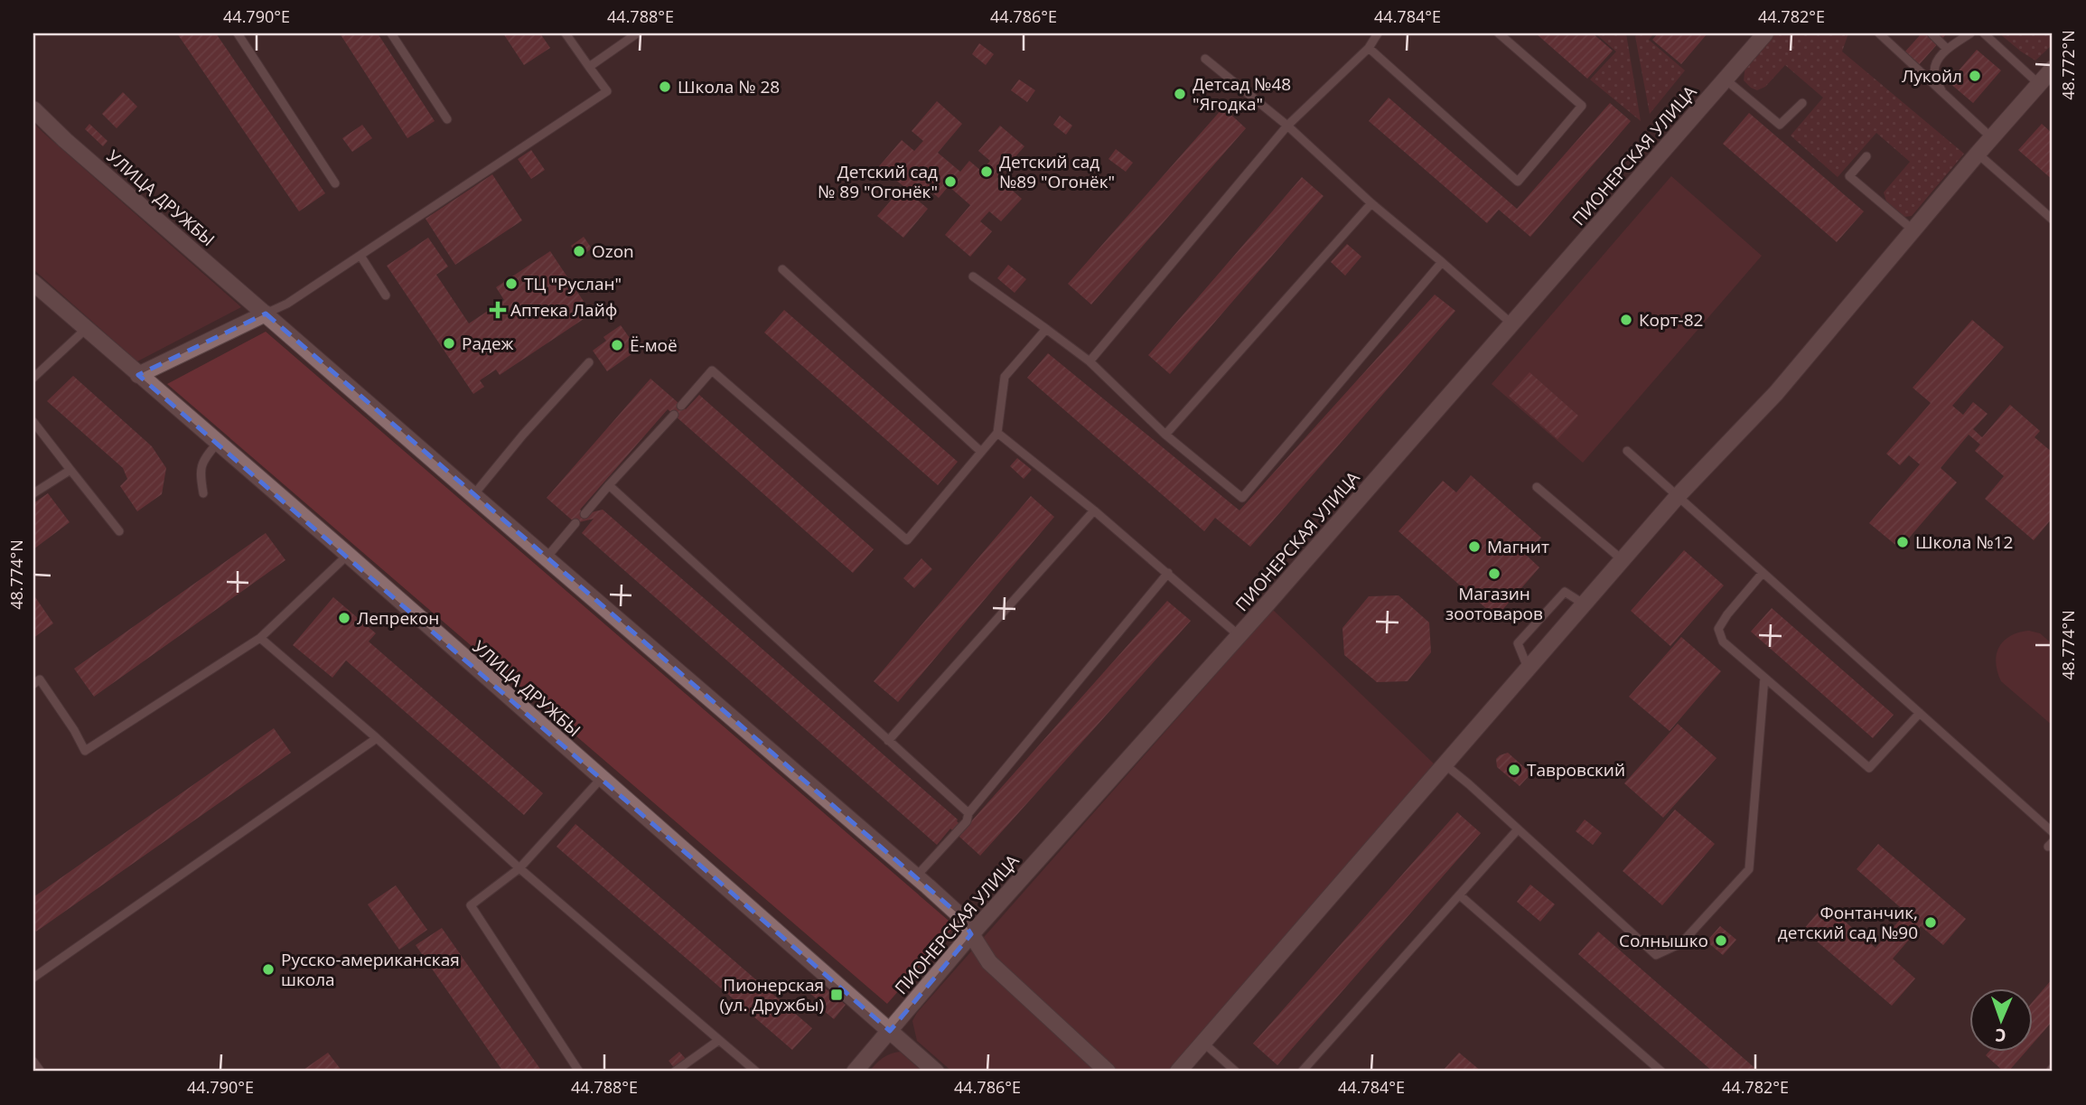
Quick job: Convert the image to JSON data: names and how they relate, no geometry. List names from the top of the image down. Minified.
{"streets":{"street":["ПИОНЕРСКАЯ УЛИЦА","УЛИЦА ДРУЖБЫ"]},"crossings":[["ПИОНЕРСКАЯ УЛИЦА","УЛИЦА ДРУЖБЫ"]],"places":{"other":["Лукойл","Школа № 28","Детсад №48 \"Ягодка\"","Детский сад №89 \"Огонёк\"","Детский сад № 89 \"Огонёк\"","Ozon","ТЦ \"Руслан\"","Корт-82","Радеж","Ё-моё","Школа №12","Магнит","Магазин зоотоваров","Лепрекон","Тавровский","Фонтанчик, детский сад №90","Солнышко","Русско-американская школа"],"health":["Аптека Лайф"],"transit":["Пионерская (ул. Дружбы)"]},"north":"bottom","coordinates":["44.790°E","44.788°E","44.786°E","44.784°E","44.782°E","48.772°N","48.774°N"]}
